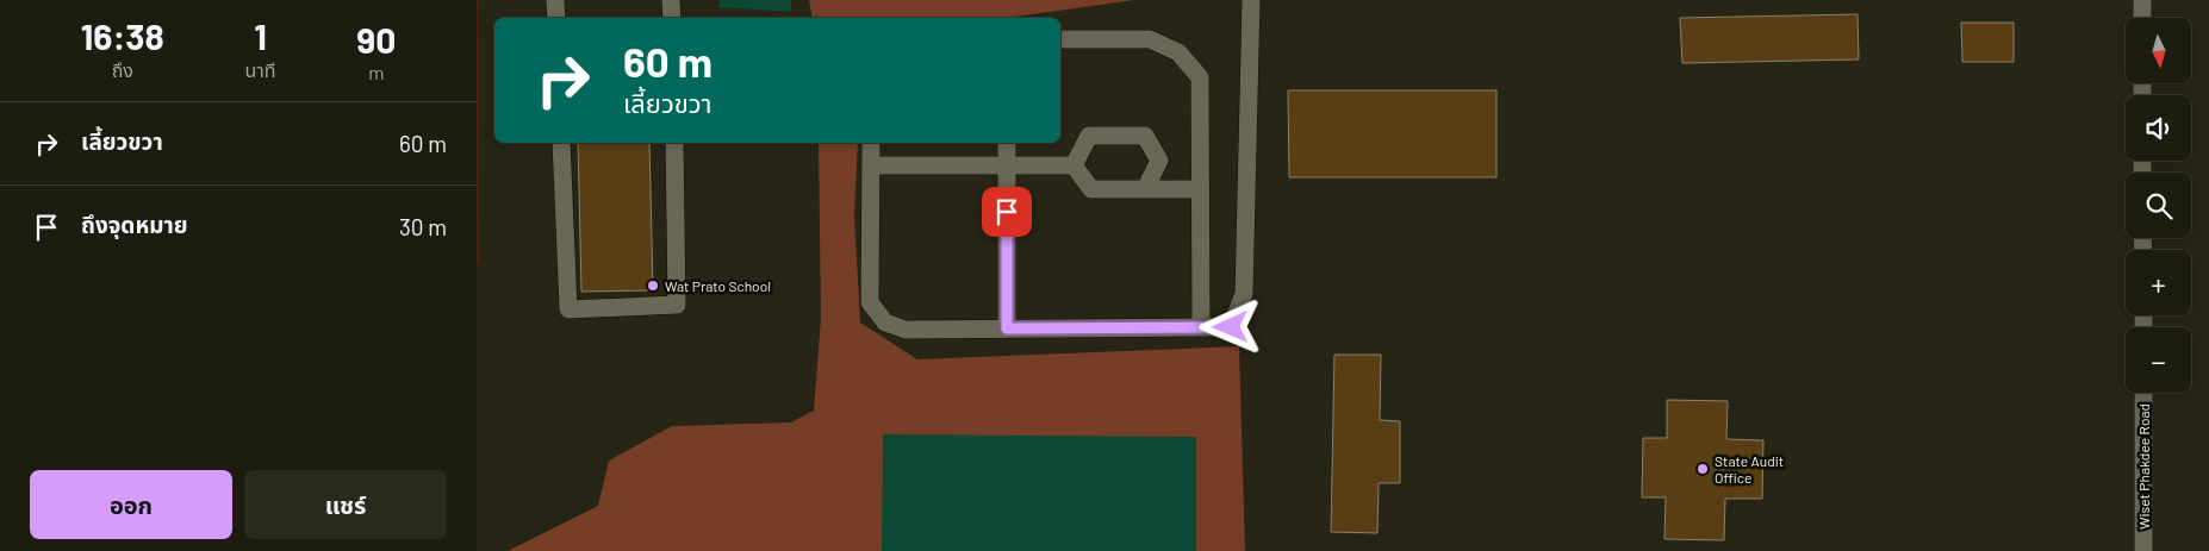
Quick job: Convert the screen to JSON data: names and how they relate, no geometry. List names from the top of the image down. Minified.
{"streets":{"street":["Wiset Phakdee Road"]},"places":["Wat Prato School","State Audit Office"],"north":"bottom","page":{"eta":["16:38","ถึง","1","นาที","90","m"],"map_buttons":["+","−"],"turn":["60 m","เลี้ยวขวา"],"list":[{"name":"เลี้ยวขวา","value":"60 m"},{"name":"ถึงจุดหมาย","value":"30 m"}],"buttons":["ออก","แชร์"]}}
